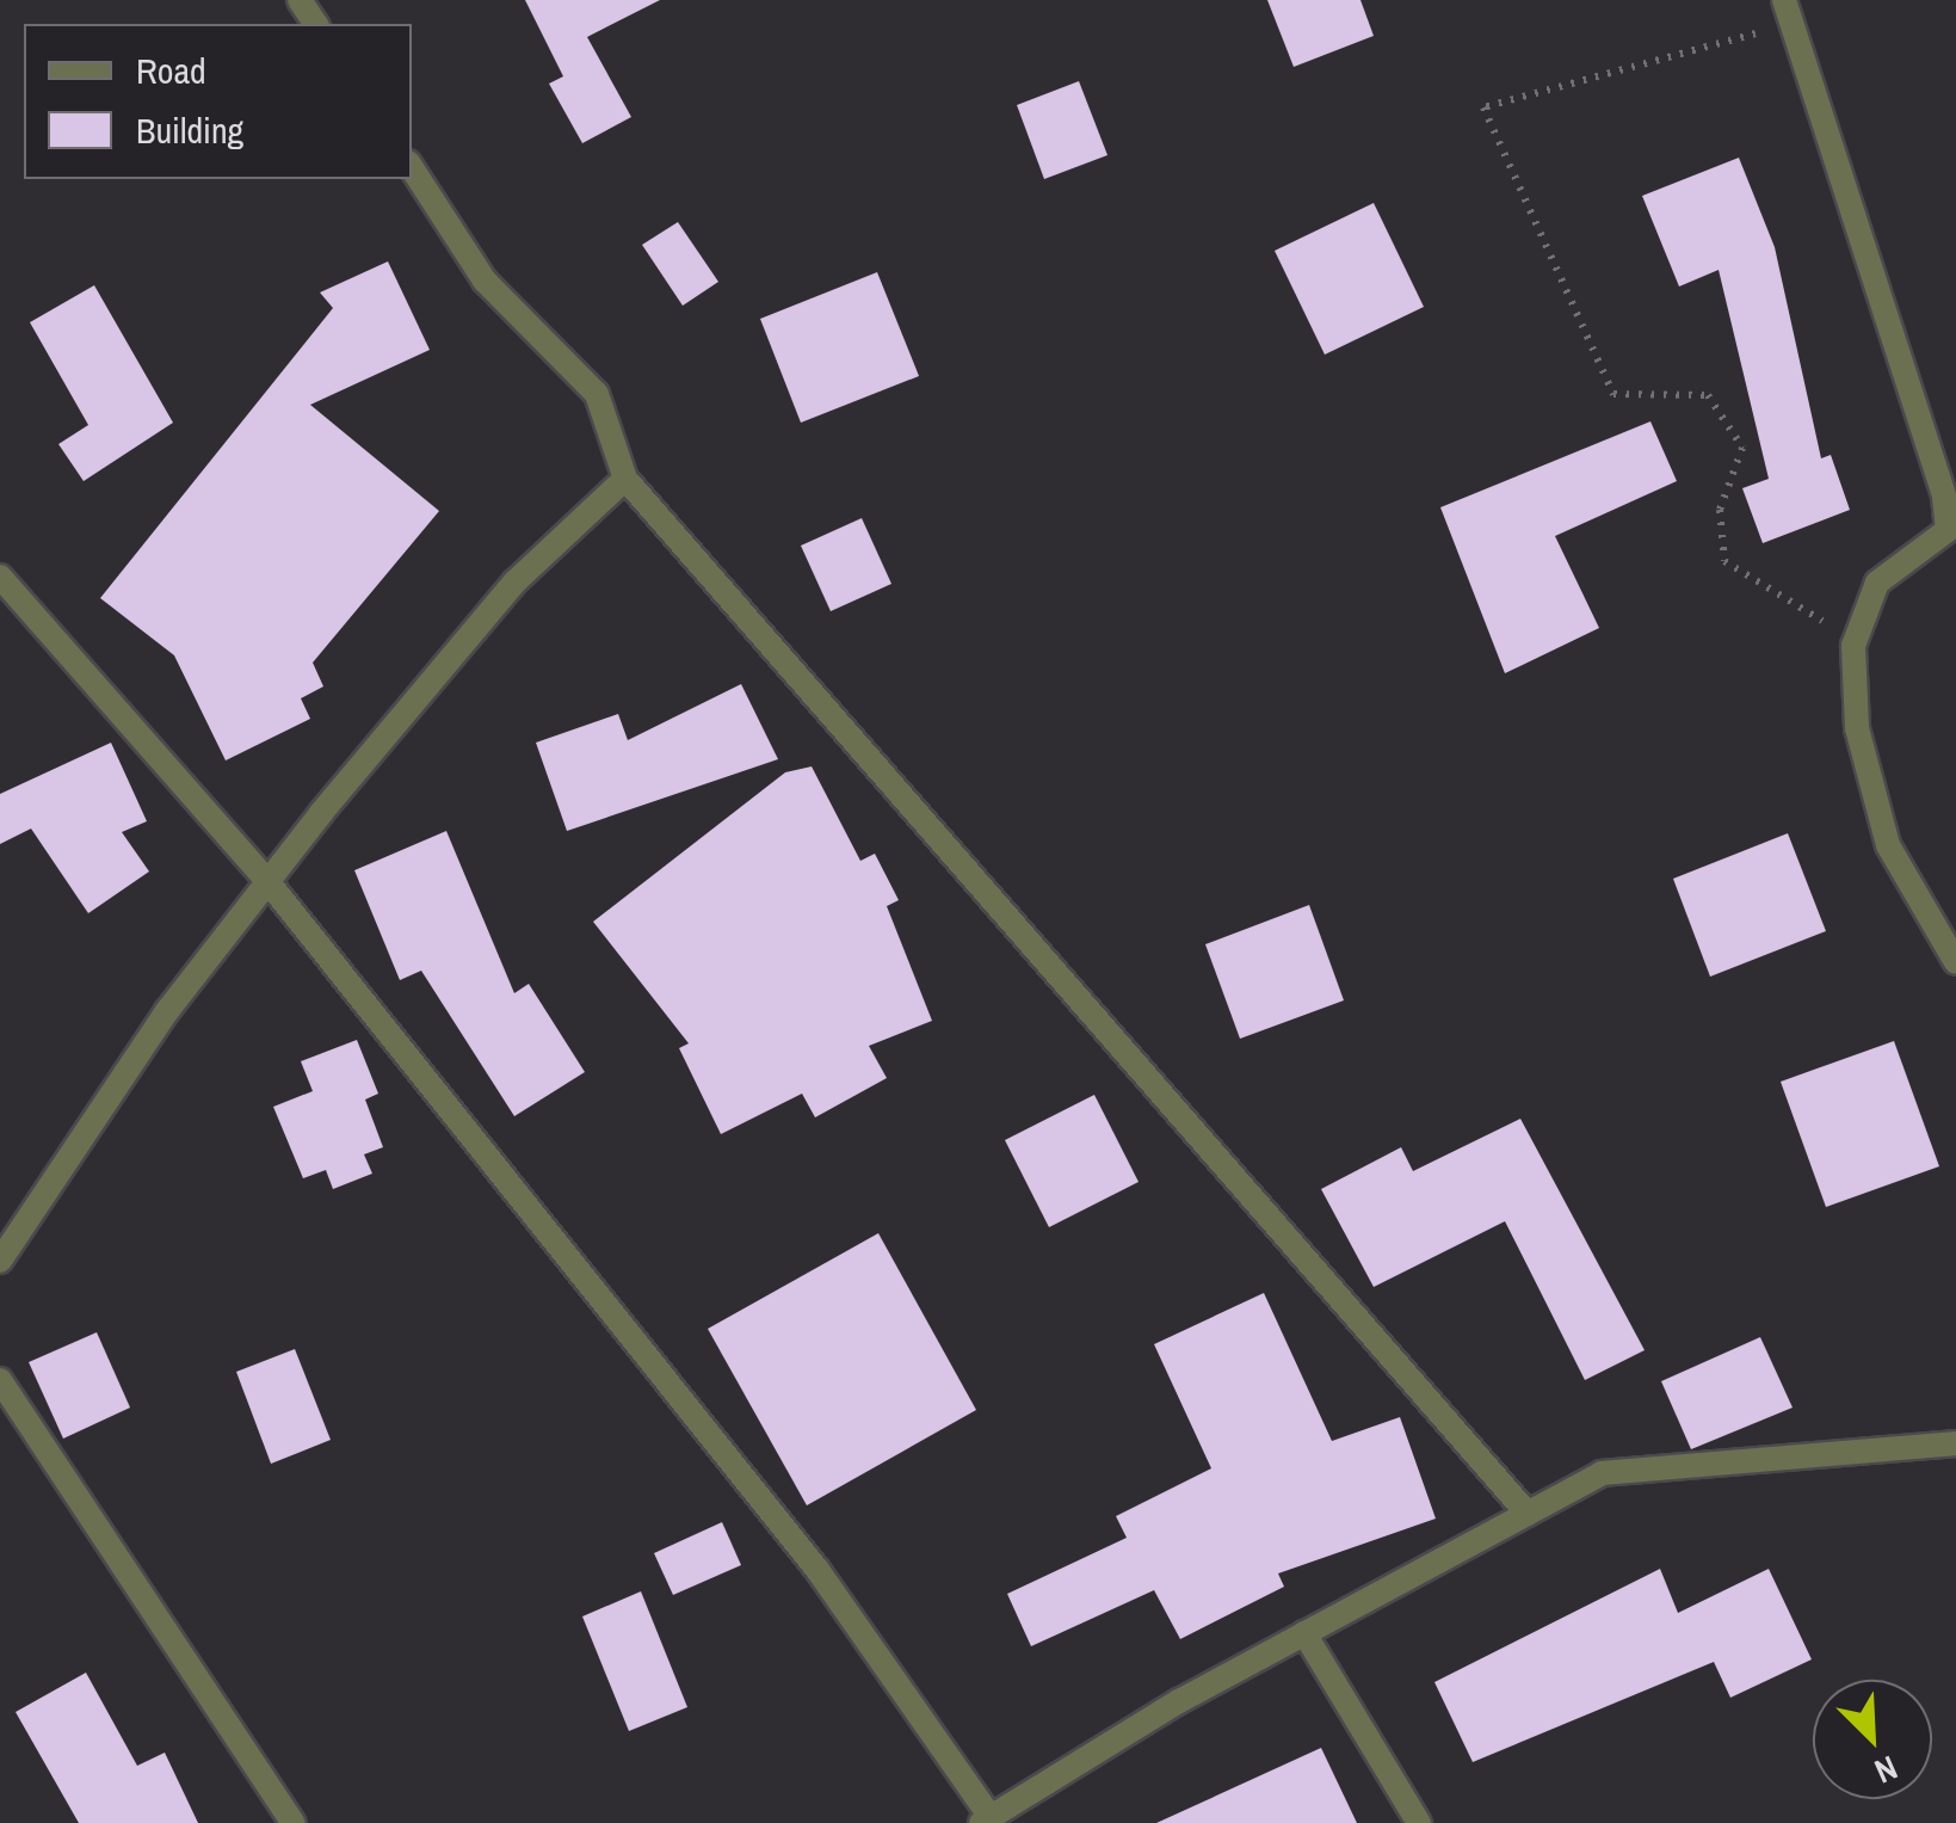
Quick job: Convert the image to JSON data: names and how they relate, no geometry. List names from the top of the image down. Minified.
{"legend":["Road","Building"],"north":"bottom right"}
